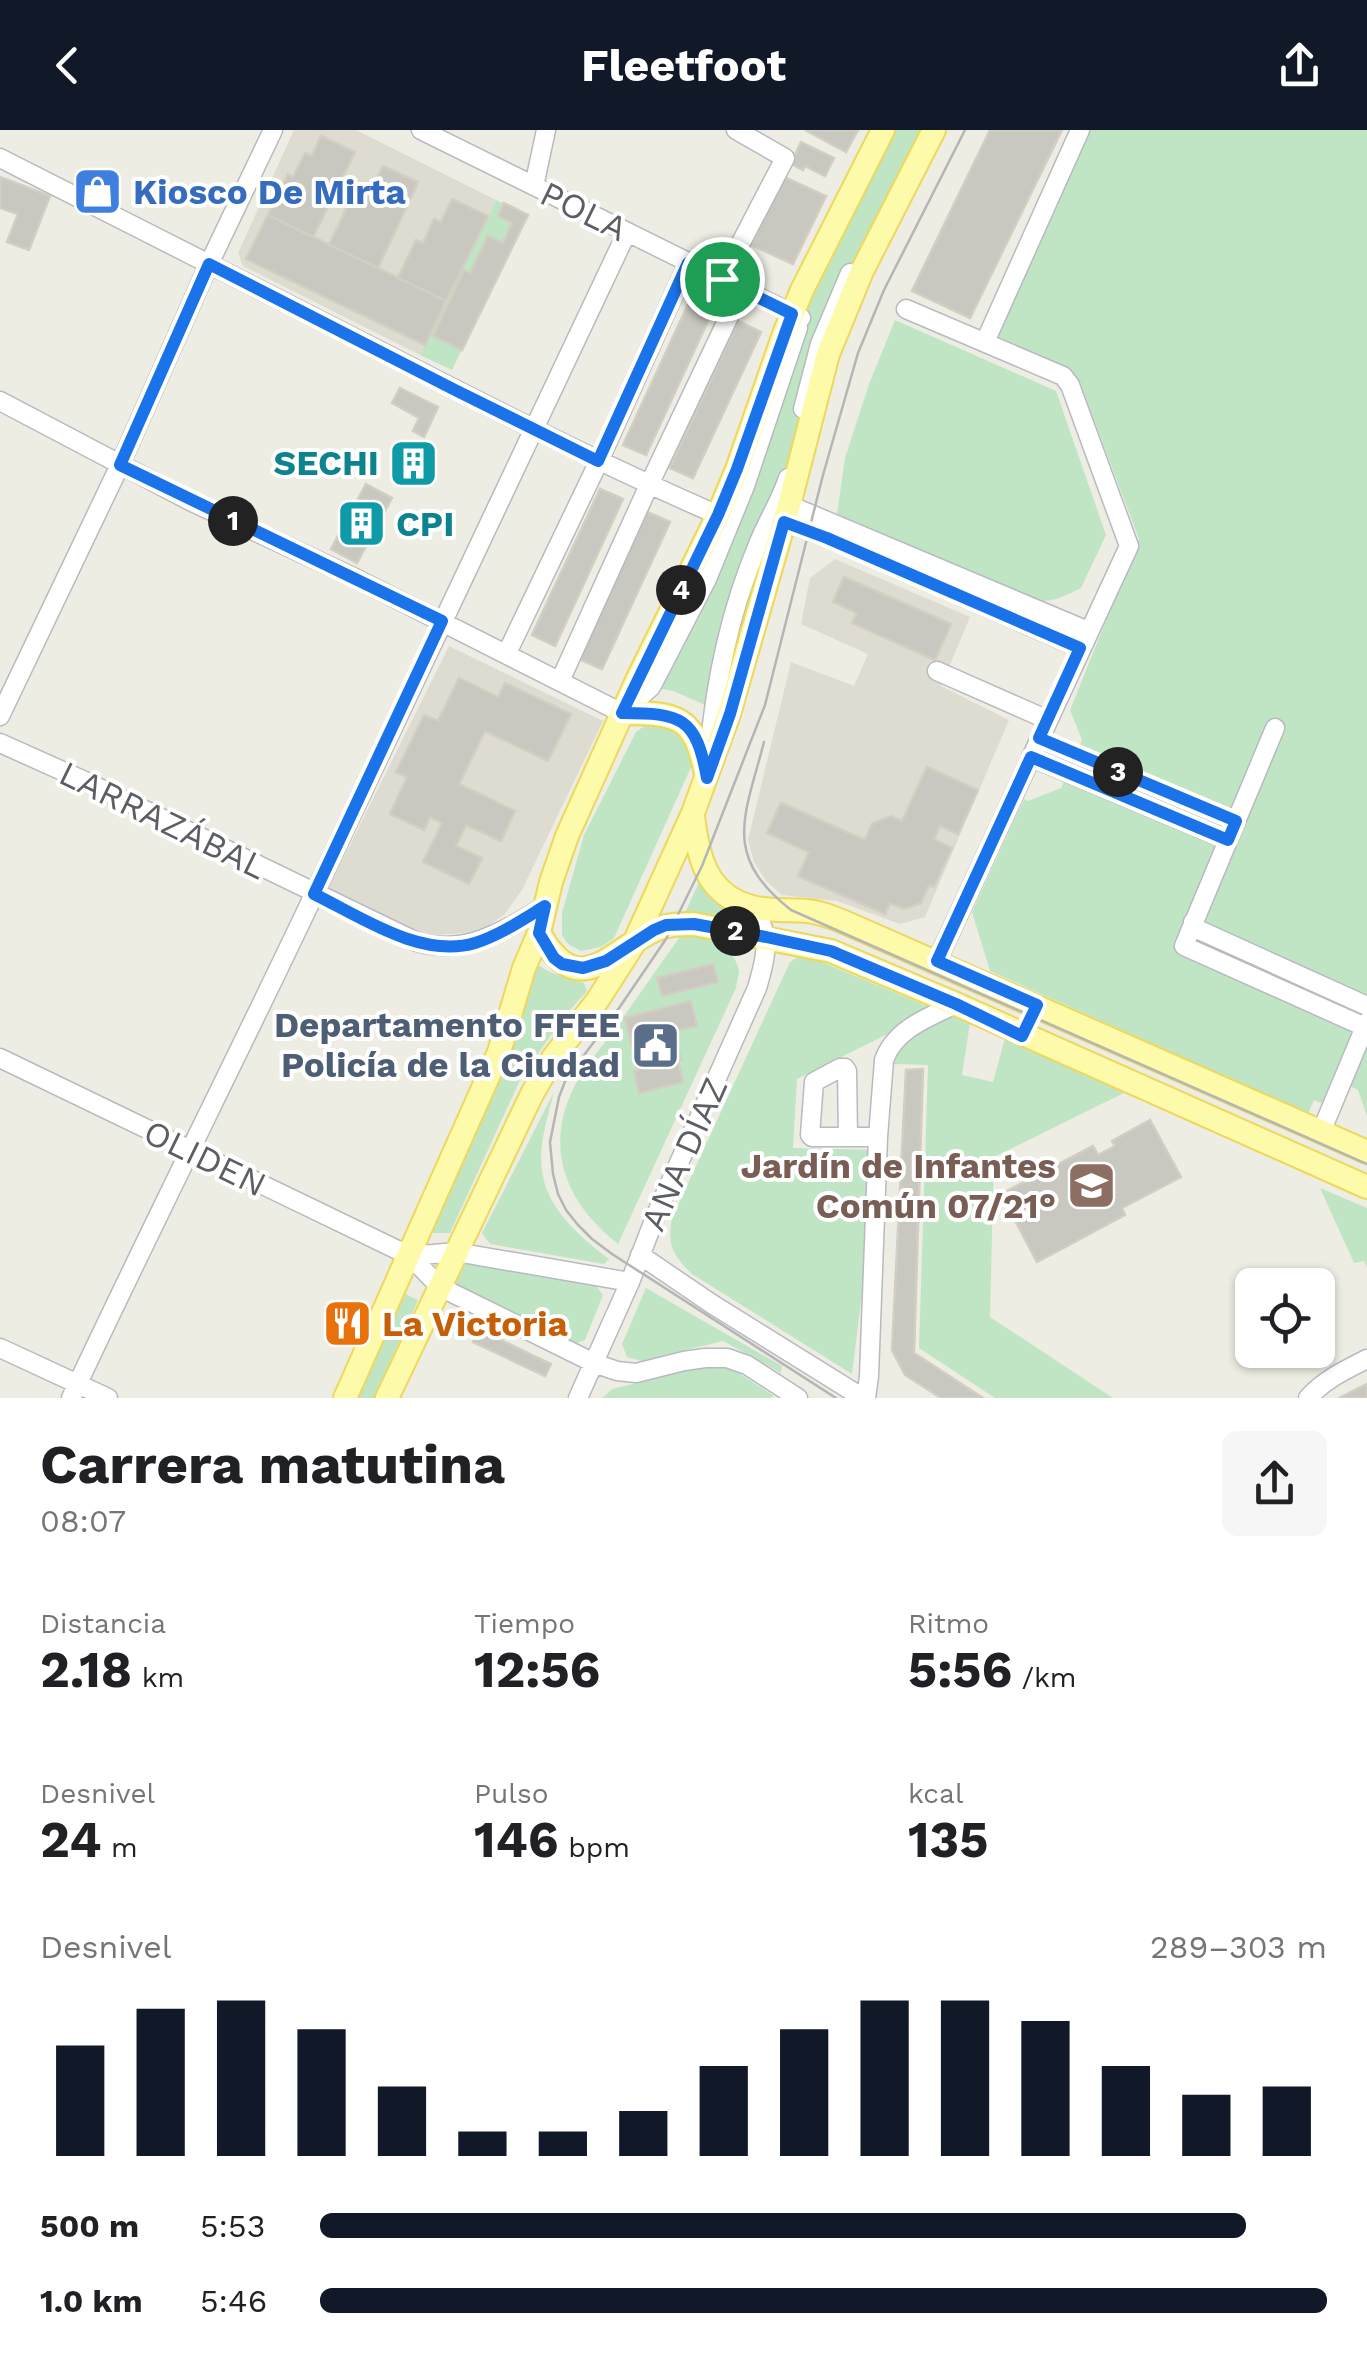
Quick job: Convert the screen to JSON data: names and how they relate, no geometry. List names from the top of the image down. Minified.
{"streets":{"street":["POLA","LARRAZÁBAL","ANA DÍAZ","OLIDEN"]},"places":{"shop":["Kiosco De Mirta"],"building":["SECHI","CPI"],"public building":["Departamento FFEE Policía de la Ciudad"],"school or university":["Jardín de Infantes Común 07/21°"],"restaurant":["La Victoria"]},"page":{"header":"Fleetfoot","pins":["1","4","3","2"],"heading":["Carrera matutina","08:07"],"stats":[["Distancia","2.18 km"],["Tiempo","12:56"],["Ritmo","5:56 /km"],["Desnivel","24 m"],["Pulso","146 bpm"],["kcal","135"]],"chart":["Desnivel","289–303 m"],"list":[{"name":"500 m","note":"5:53"},{"name":"1.0 km","note":"5:46"}]}}
